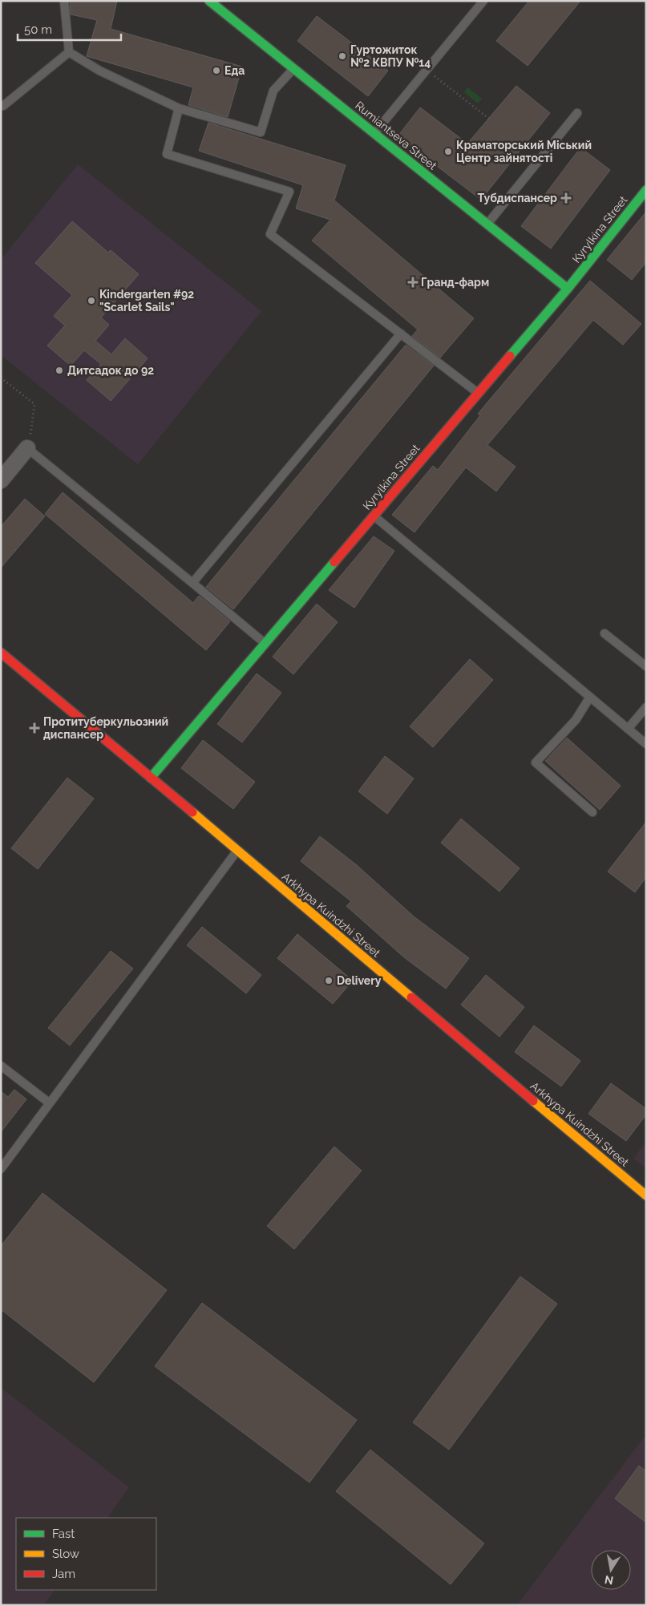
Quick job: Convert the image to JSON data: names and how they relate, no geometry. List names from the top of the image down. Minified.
{"streets":{"street":["Rumiantseva Street","Kyrylkina Street","Arkhypa Kuindzhi Street"]},"crossings":[["Rumiantseva Street","Kyrylkina Street"],["Kyrylkina Street","Arkhypa Kuindzhi Street"]],"places":{"other":["Гуртожиток №2 КВПУ №14","Еда","Краматорський Міський Центр зайнятості","Kindergarten #92 \"Scarlet Sails\"","Дитсадок до 92","Delivery"],"health":["Тубдиспансер","Гранд-фарм","Протитуберкульозний диспансер"]},"legend":["Fast","Slow","Jam"],"scale_bar":"50 m","north":"bottom"}
